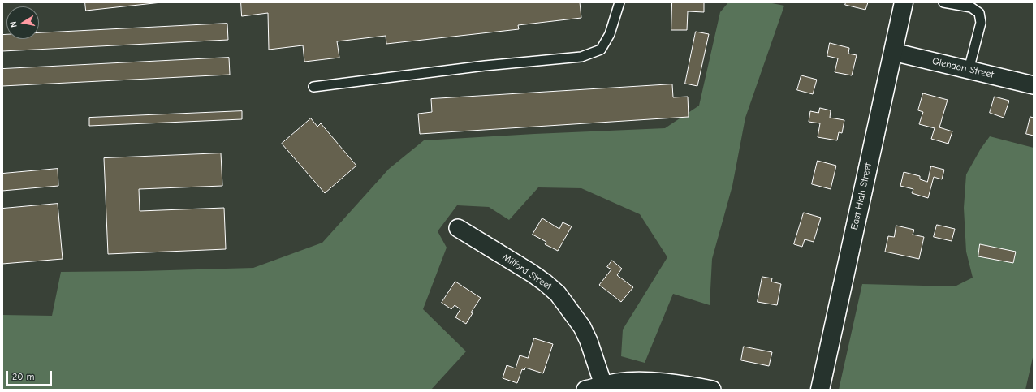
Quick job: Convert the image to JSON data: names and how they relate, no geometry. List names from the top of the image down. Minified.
{"streets":{"main road":["East High Street"],"street":["Glendon Street","Milford Street"]},"crossings":[["Glendon Street","East High Street"]],"scale_bar":"20 m","north":"left"}
